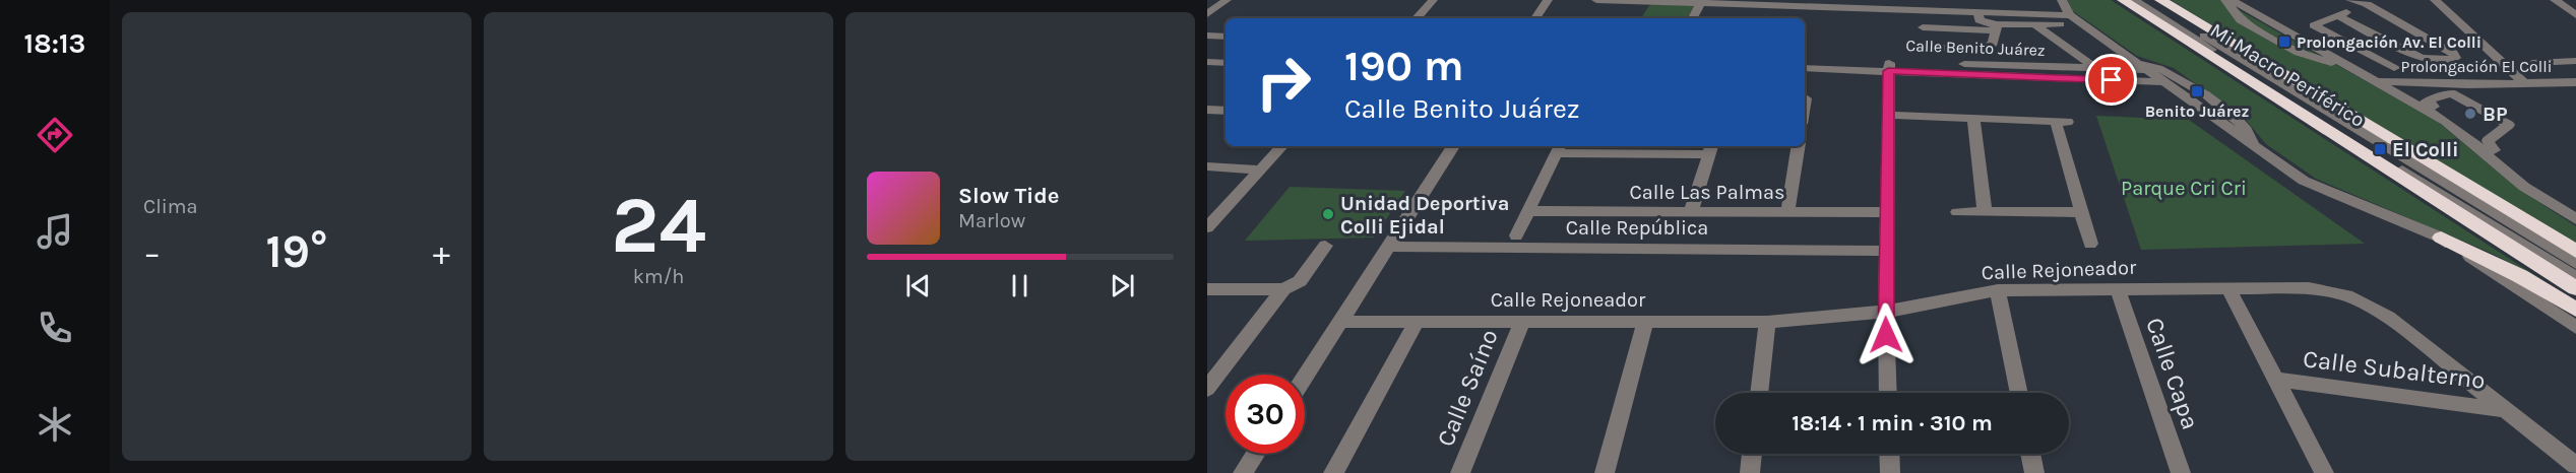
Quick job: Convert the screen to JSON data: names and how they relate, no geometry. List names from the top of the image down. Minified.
{"streets":{"street":["Calle Benito Juárez","Prolongación El Colli","Mi Macro Periférico","Calle Las Palmas","Calle República","Calle Rejoneador","Calle Subalterno","Calle Capa","Calle Saíno"]},"crossings":[["Calle Rejoneador","Calle Subalterno"],["Calle Rejoneador","Calle Capa"],["Calle Rejoneador","Calle Saíno"]],"parks":["Parque Cri Cri"],"places":{"transit":["Prolongación Av. El Colli","Benito Juárez","El Colli"],"other":["BP","Unidad Deportiva Colli Ejidal"]},"page":{"tabs":"18:13","tile":["Clima",["24","km/h"]],"turn":["190 m","Calle Benito Juárez"],"song":["Slow Tide","Marlow"],"heat":["−","19°","+"],"limit":"30","trip":"18:14 · 1 min · 310 m"}}
